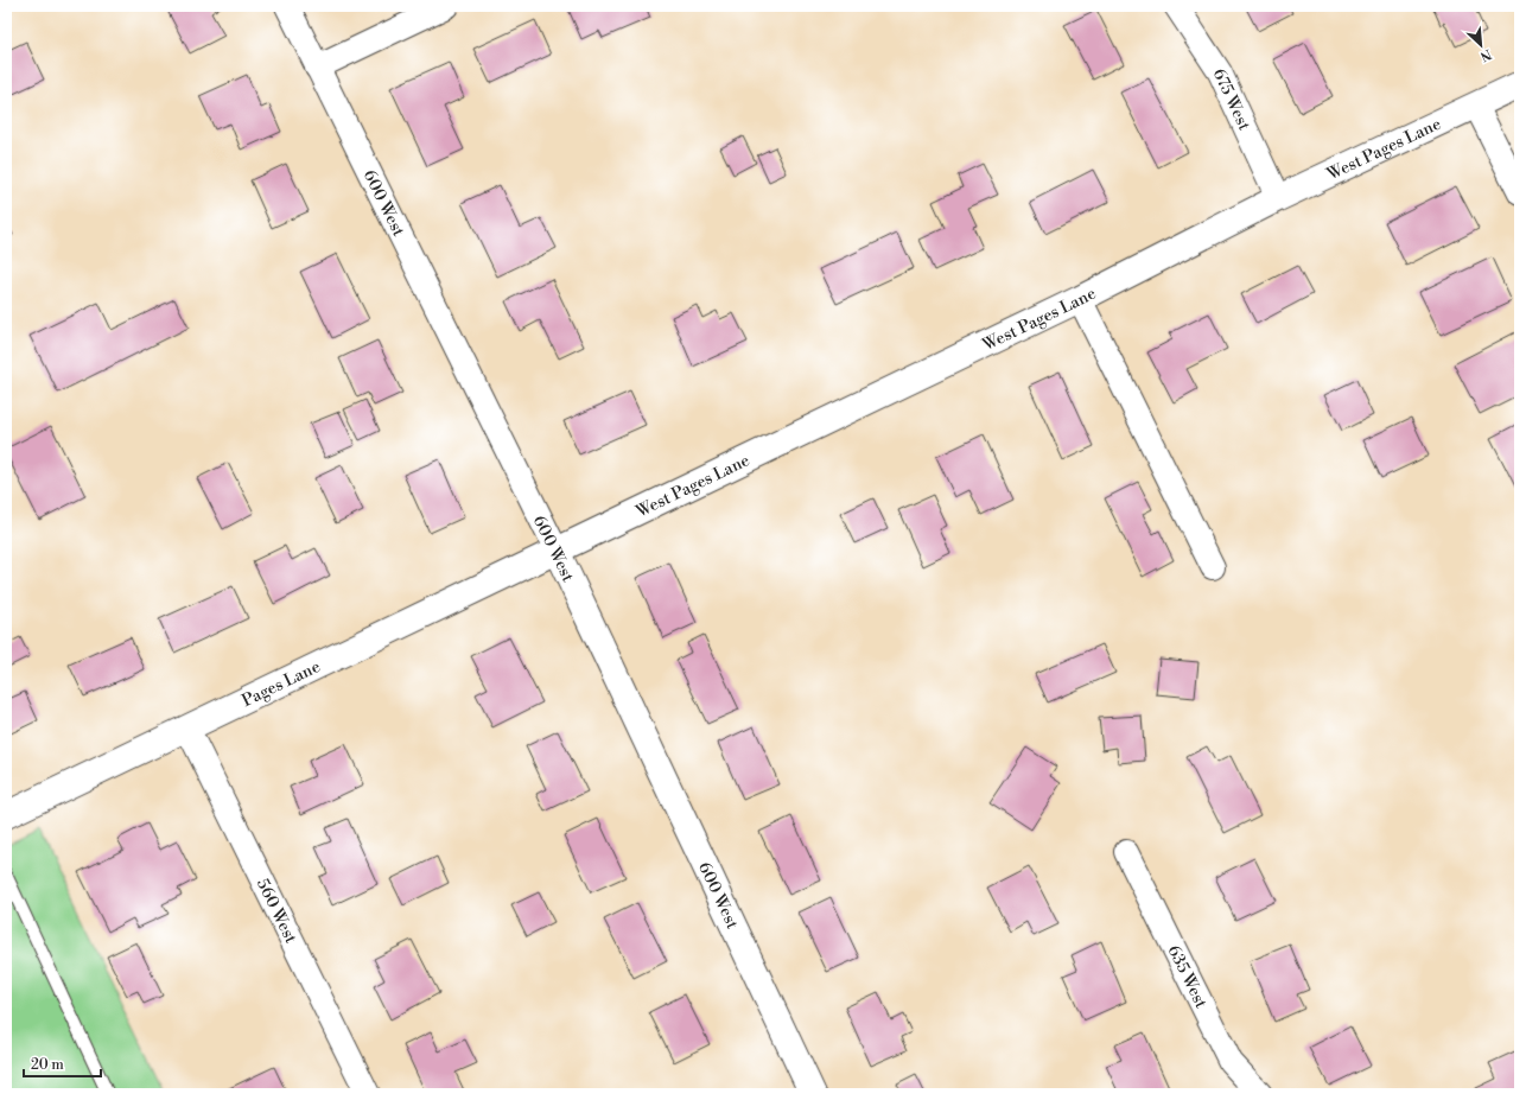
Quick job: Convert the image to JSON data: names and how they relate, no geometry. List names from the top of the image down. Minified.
{"streets":{"street":["675 West","West Pages Lane","600 West","Pages Lane","560 West","635 West"]},"crossings":[["675 West","West Pages Lane"],["West Pages Lane","600 West"],["West Pages Lane","Pages Lane"],["600 West","Pages Lane"],["Pages Lane","560 West"]],"scale_bar":"20 m","north":"bottom right"}
